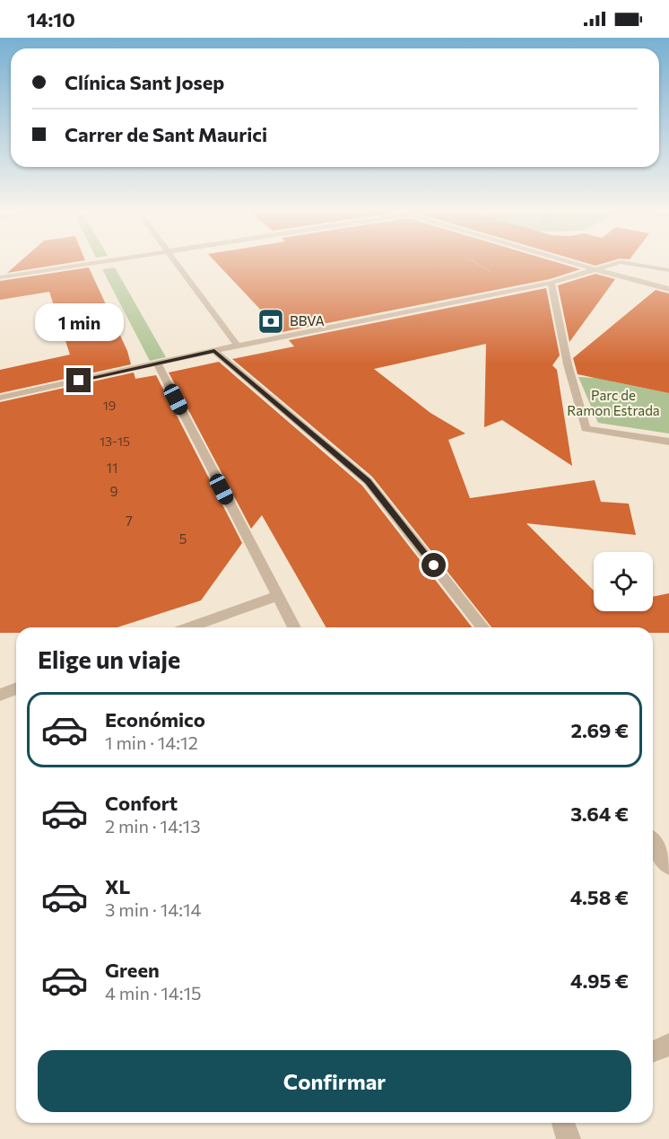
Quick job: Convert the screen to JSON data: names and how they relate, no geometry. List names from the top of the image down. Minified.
{"parks":["Parc de Ramon Estrada"],"places":{"bank":["BBVA"]},"house_numbers":["19","13-15","11","9","7","5"],"page":{"status":"14:10","banner":["Clínica Sant Josep","Carrer de Sant Maurici"],"bubble":"1 min","heading":"Elige un viaje","list":[{"name":"Económico","note":"1 min · 14:12","value":"2.69 €"},{"name":"Confort","note":"2 min · 14:13","value":"3.64 €"},{"name":"XL","note":"3 min · 14:14","value":"4.58 €"},{"name":"Green","note":"4 min · 14:15","value":"4.95 €"}],"buttons":"Confirmar"}}
